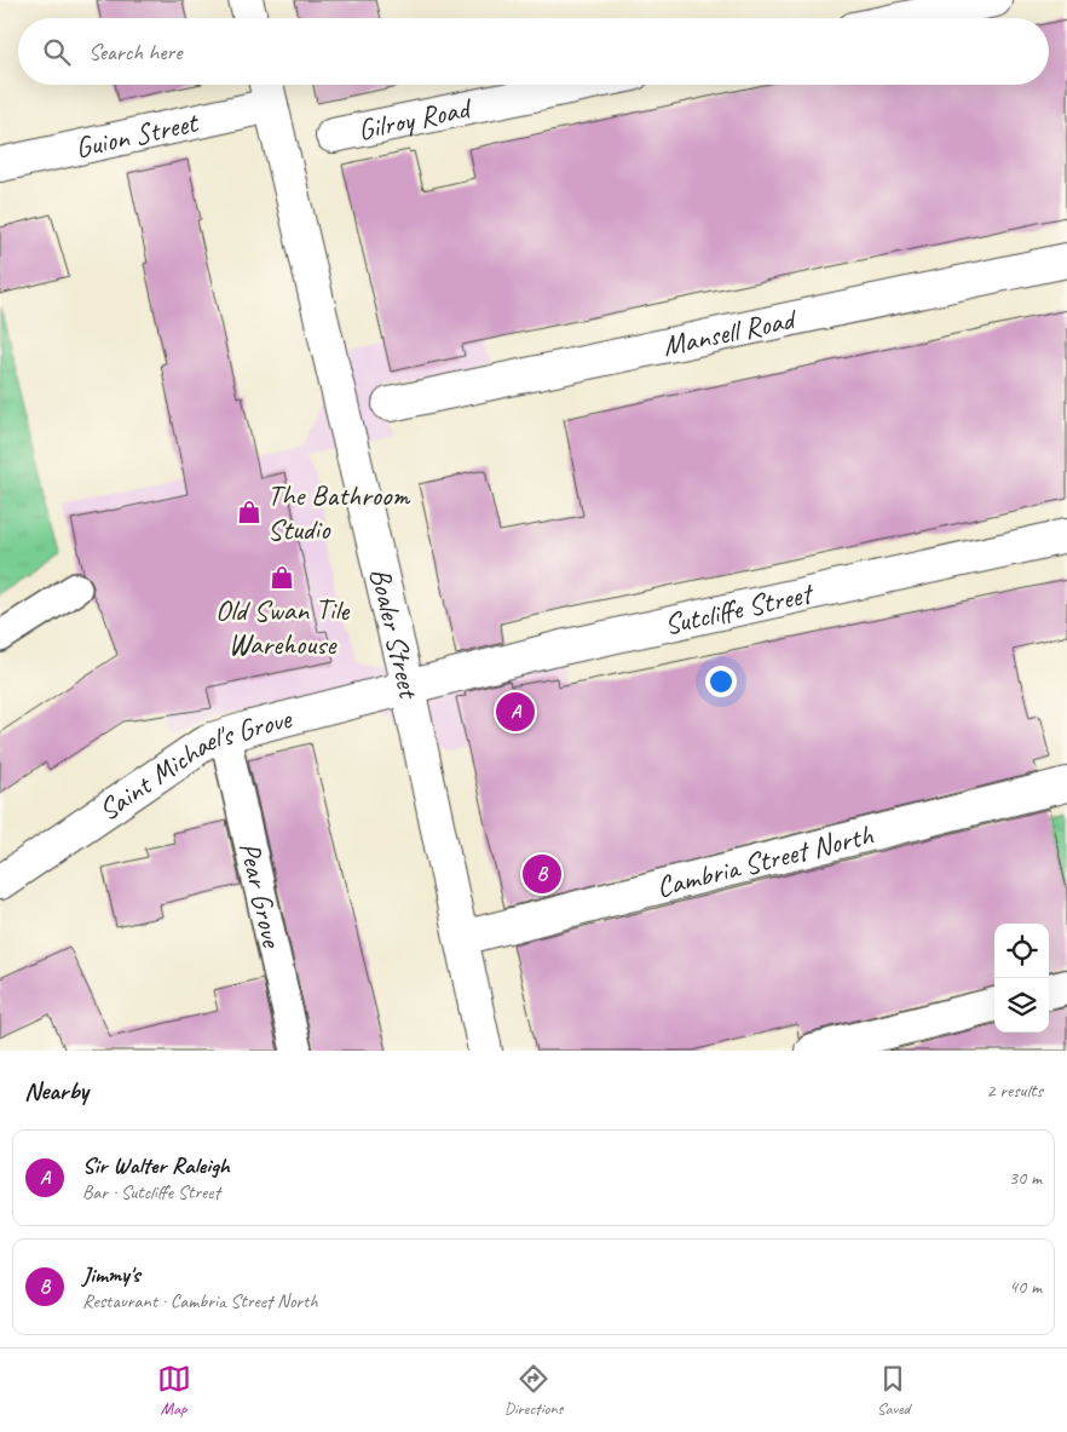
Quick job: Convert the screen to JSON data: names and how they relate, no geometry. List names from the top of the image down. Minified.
{"streets":{"street":["Gilroy Road","Guion Street","Mansell Road","Sutcliffe Street","Boaler Street","Saint Michael's Grove","Cambria Street North","Pear Grove"]},"crossings":[["Guion Street","Boaler Street"],["Sutcliffe Street","Boaler Street"],["Sutcliffe Street","Saint Michael's Grove"],["Boaler Street","Saint Michael's Grove"],["Boaler Street","Cambria Street North"],["Saint Michael's Grove","Pear Grove"]],"places":{"shop":["The Bathroom Studio","Old Swan Tile Warehouse"]},"page":{"search":"Search here","pins":["A","B"],"heading":["Nearby","2 results"],"list":[{"mark":"A","name":"Sir Walter Raleigh","note":"Bar · Sutcliffe Street","value":"30 m"},{"mark":"B","name":"Jimmy's","note":"Restaurant · Cambria Street North","value":"40 m"}],"nav":["Map","Directions","Saved"]}}
